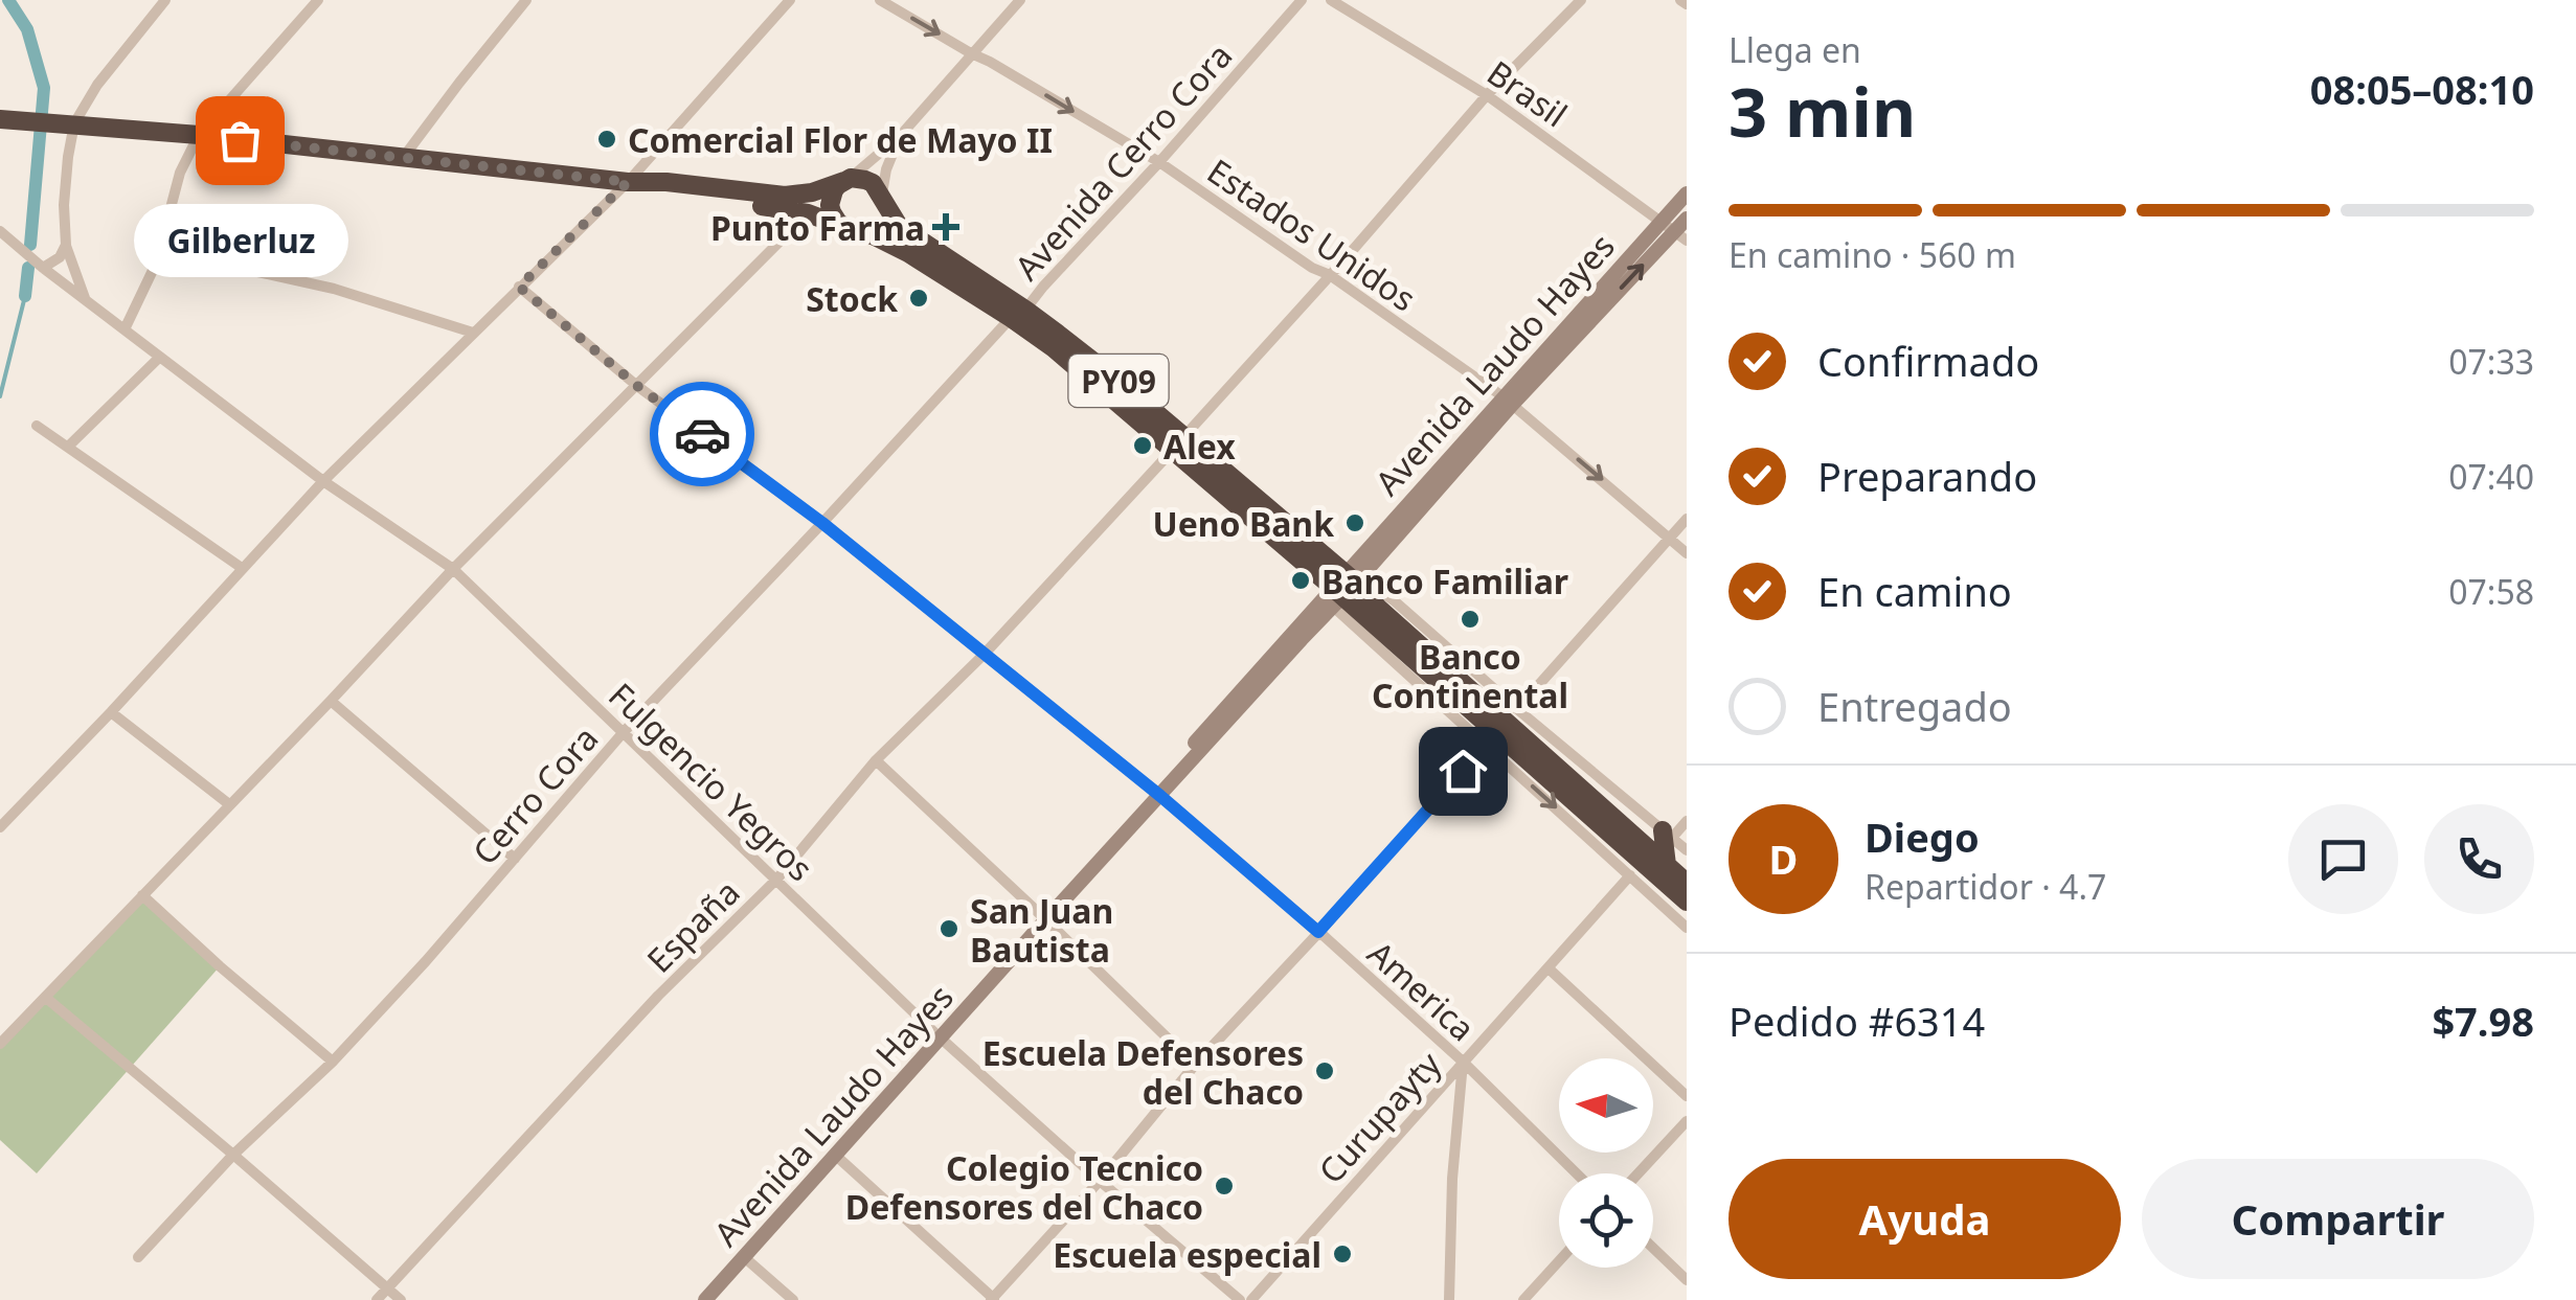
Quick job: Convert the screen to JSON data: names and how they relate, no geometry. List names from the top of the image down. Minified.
{"streets":{"highway":["PY09"],"street":["Brasil","Avenida Cerro Cora","Estados Unidos","Avenida Laudo Hayes","Fulgencio Yegros","Cerro Cora","España","America","Curupayty"]},"crossings":[["Brasil","Avenida Laudo Hayes"],["Brasil","España"],["Avenida Cerro Cora","Estados Unidos"],["Avenida Cerro Cora","PY09"],["Avenida Cerro Cora","Cerro Cora"],["Estados Unidos","Avenida Laudo Hayes"],["Estados Unidos","España"],["Avenida Laudo Hayes","PY09"],["Avenida Laudo Hayes","Fulgencio Yegros"],["Avenida Laudo Hayes","America"],["PY09","Cerro Cora"],["PY09","España"],["Fulgencio Yegros","Cerro Cora"],["Fulgencio Yegros","España"],["Cerro Cora","America"],["España","America"],["America","Curupayty"]],"one_way":["Estados Unidos"],"places":{"other":["Comercial Flor de Mayo II","Gilberluz","Stock","Alex","Ueno Bank","Banco Familiar","Banco Continental","San Juan Bautista","Escuela Defensores del Chaco","Colegio Tecnico Defensores del Chaco","Escuela especial"],"health":["Punto Farma"]},"north":"left","page":{"heading":["3 min","Llega en","08:05–08:10"],"panel":["Diego","Repartidor · 4.7","Pedido #6314","$7.98"],"bar":"En camino · 560 m","bubble":"Gilberluz","list":[["Confirmado","07:33"],["Preparando","07:40"],["En camino","07:58"],"Entregado"],"round":"D","buttons":["Ayuda","Compartir"]}}
